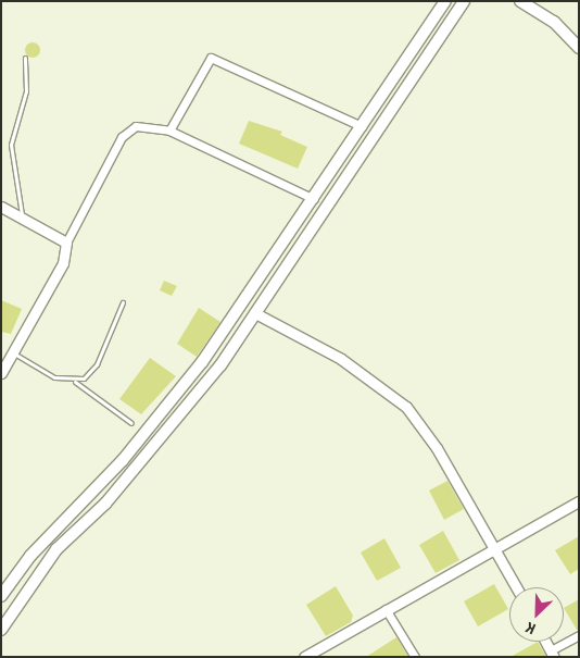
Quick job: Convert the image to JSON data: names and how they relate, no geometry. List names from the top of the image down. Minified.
{"north":"bottom left"}
